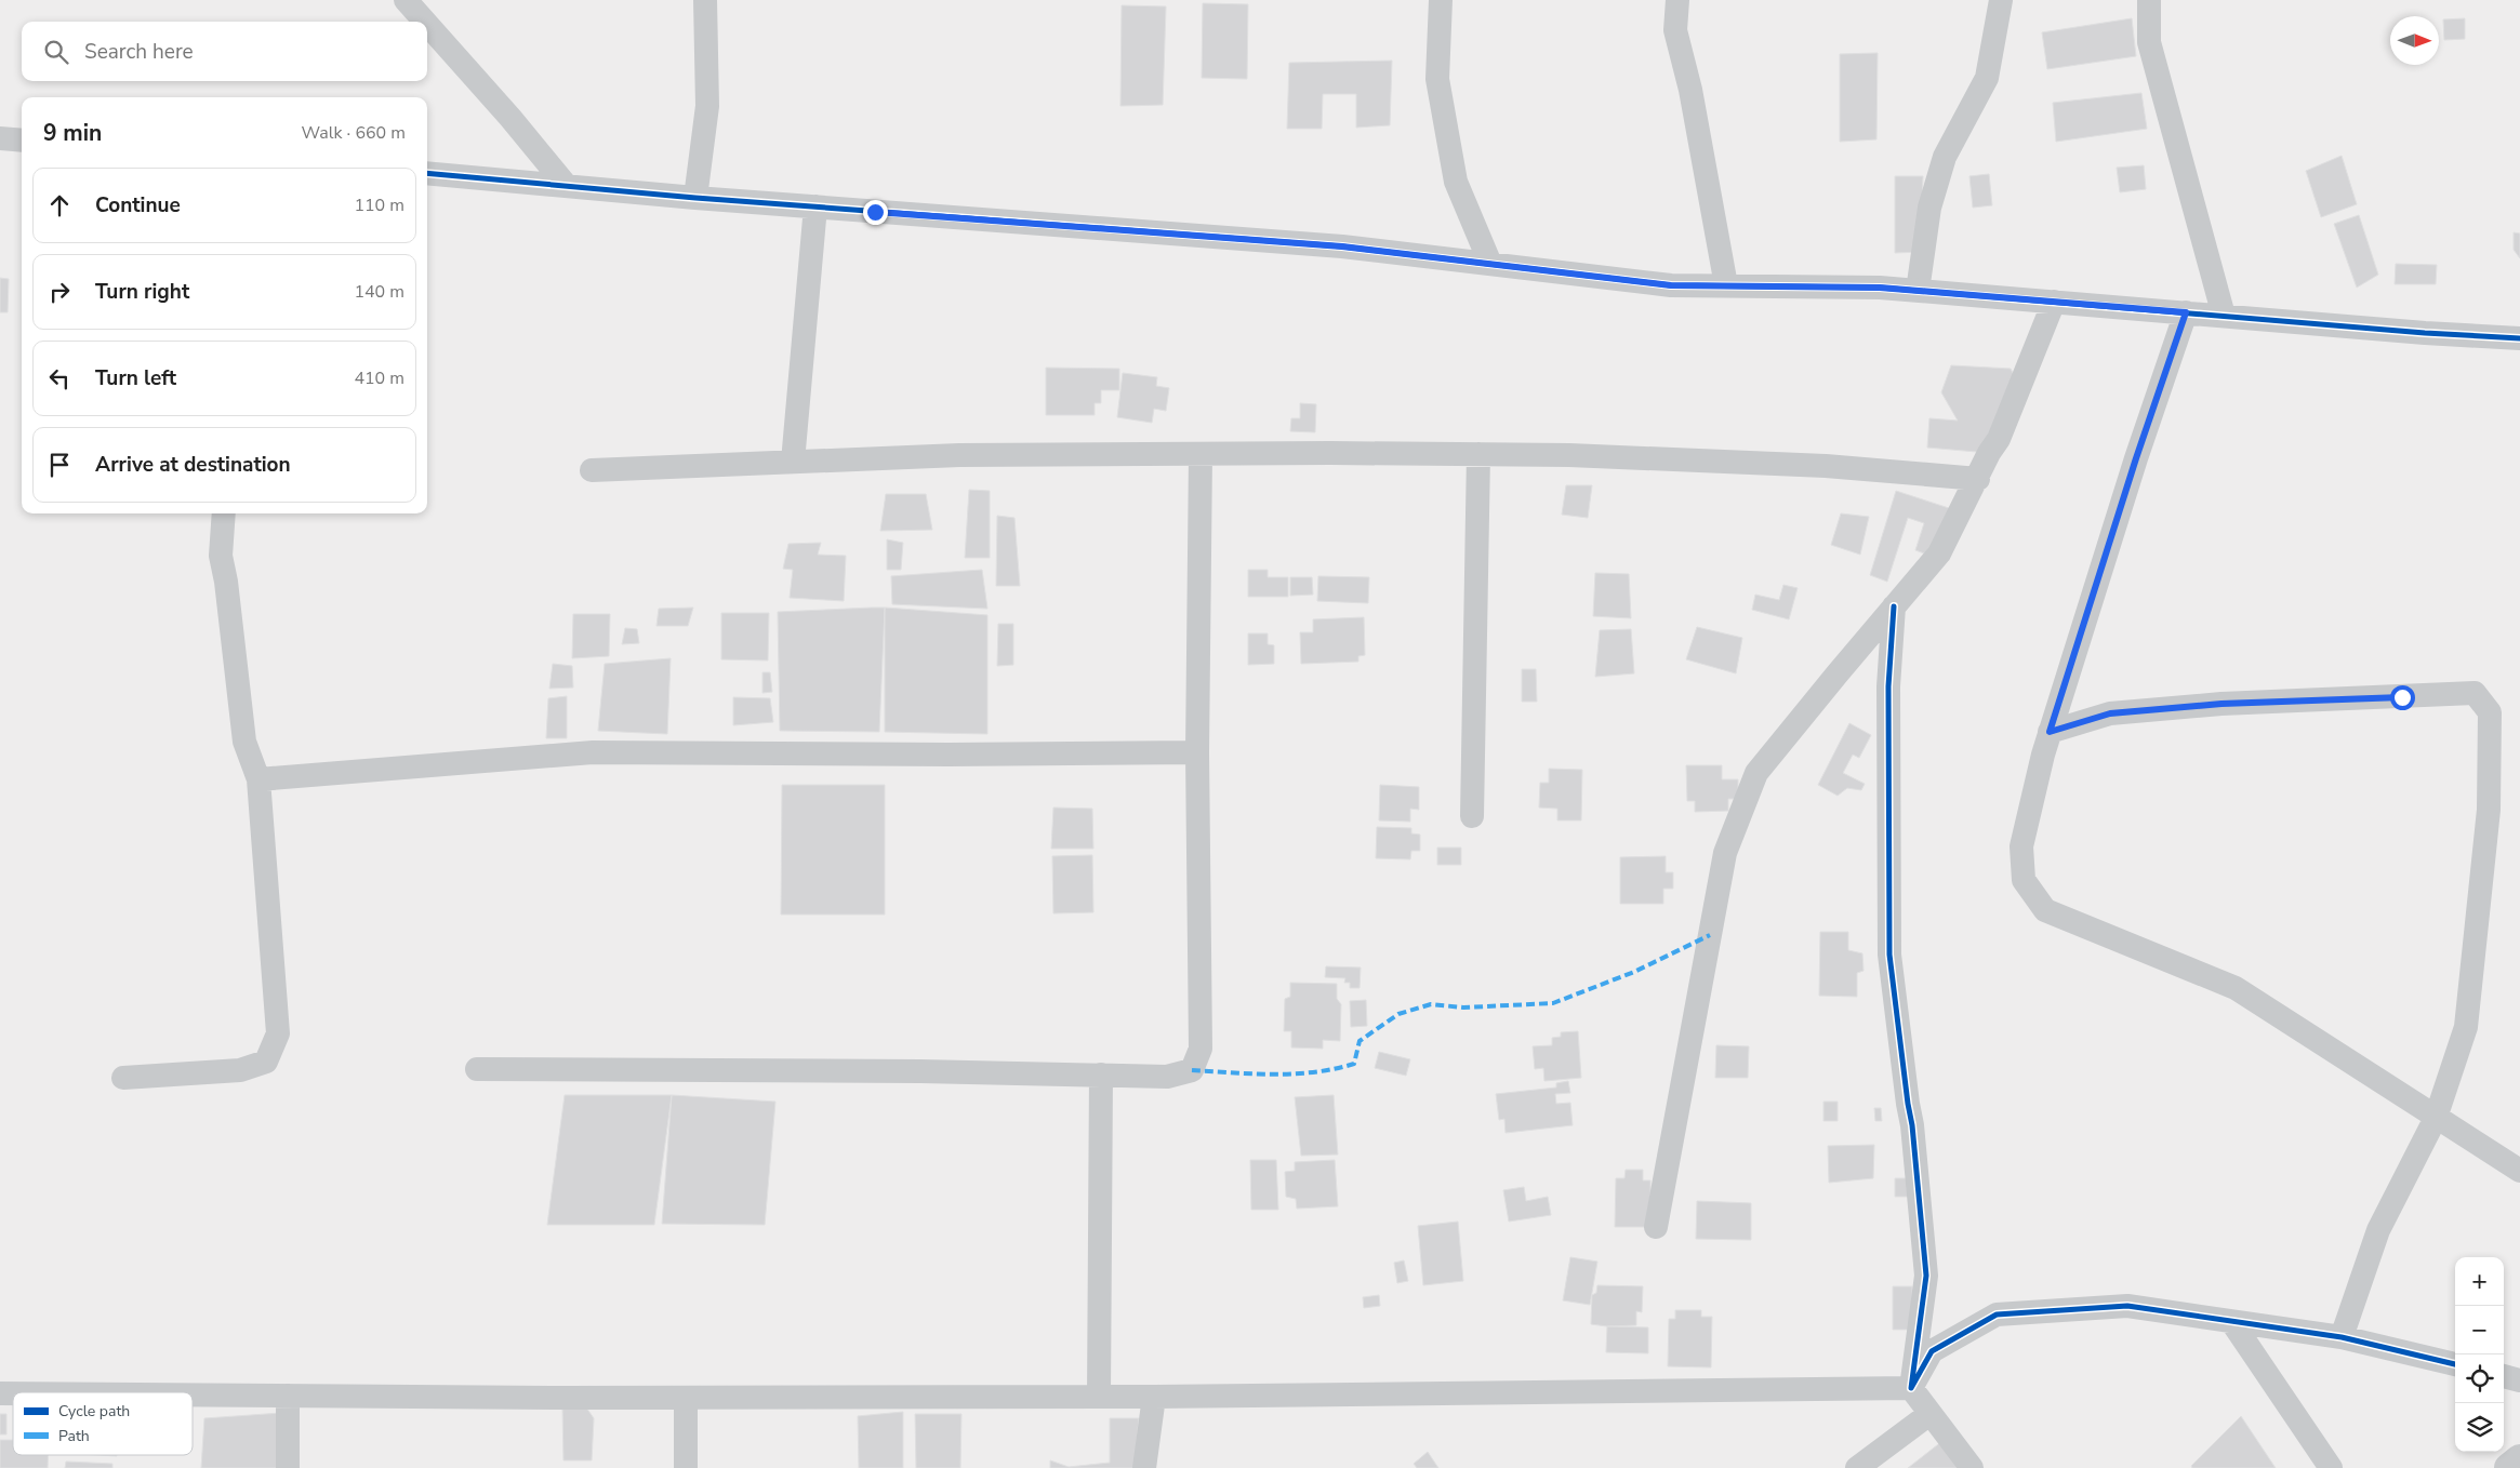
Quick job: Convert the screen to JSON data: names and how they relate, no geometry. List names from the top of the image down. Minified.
{"legend":["Cycle path","Path"],"north":"right","page":{"search":"Search here","heading":["9 min","Walk · 660 m"],"list":[["Continue","110 m"],["Turn right","140 m"],["Turn left","410 m"],"Arrive at destination"],"map_buttons":["+","−"]}}
